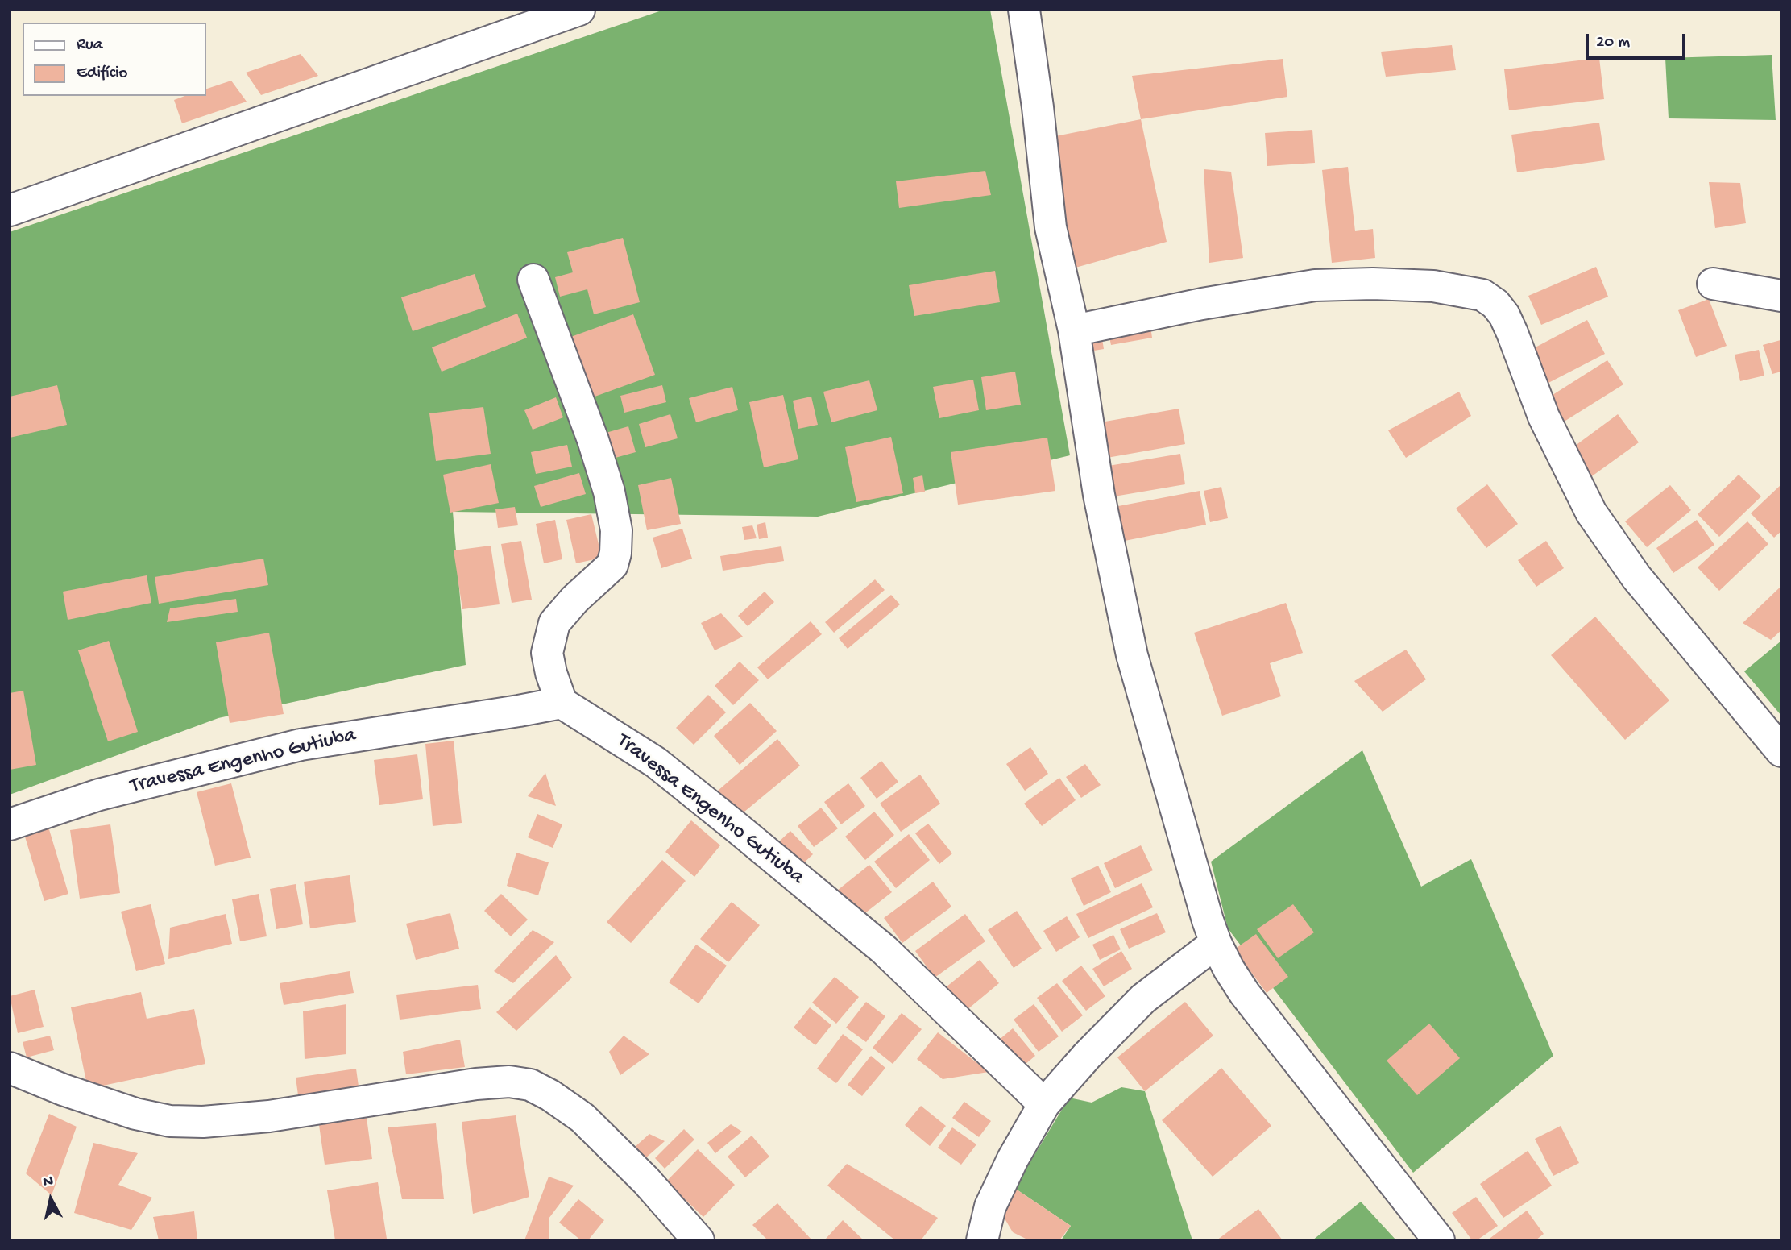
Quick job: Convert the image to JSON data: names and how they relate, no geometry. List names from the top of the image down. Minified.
{"streets":{"street":["Travessa Engenho Gutiuba"]},"legend":["Rua","Edifício"],"scale_bar":"20 m","north":"top"}
